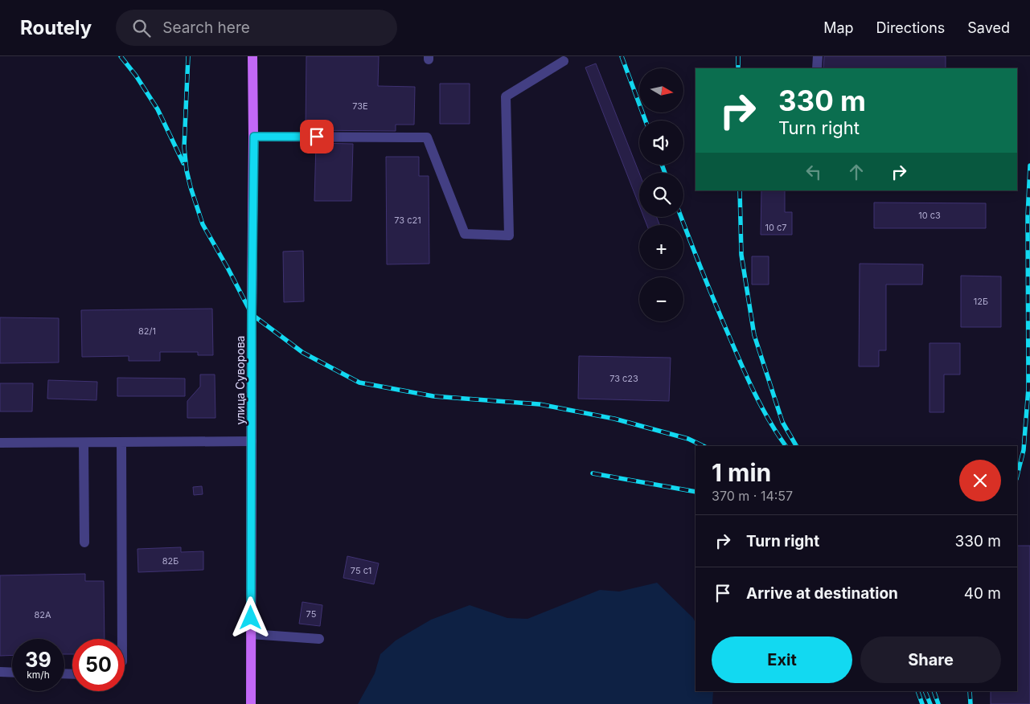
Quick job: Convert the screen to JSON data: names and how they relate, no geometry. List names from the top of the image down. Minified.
{"streets":{"main road":["улица Суворова"]},"house_numbers":["73Е","10 с3","73 с21","10 с7","12Б","82/1","73 с23","82Б","75 с1","75","82А"],"north":"right","page":{"header":"Routely","search":"Search here","nav":["Map","Directions","Saved"],"map_buttons":["+","−"],"turn":["330 m","Turn right"],"heading":["1 min","370 m · 14:57"],"list":[{"name":"Turn right","value":"330 m"},{"name":"Arrive at destination","value":"40 m"}],"buttons":["Exit","Share"],"speed":"39 km/h","limit":"50"}}
